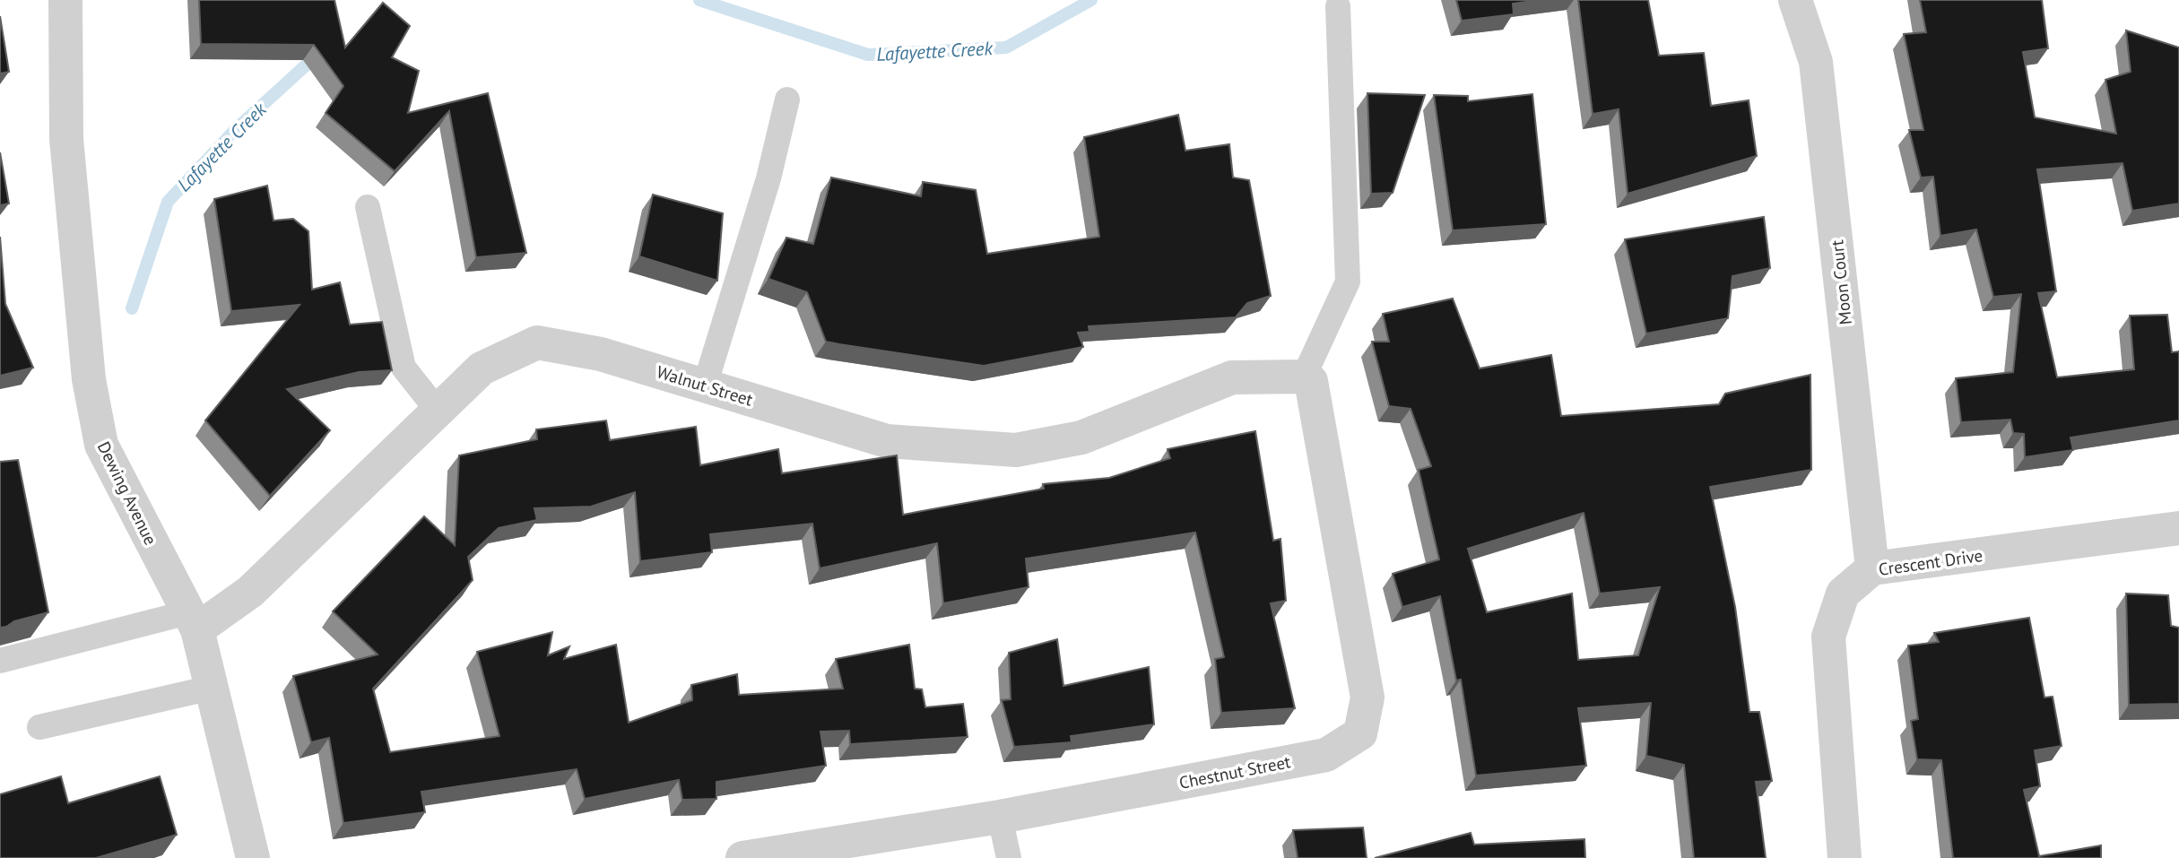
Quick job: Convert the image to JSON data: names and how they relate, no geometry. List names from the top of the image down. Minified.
{"streets":{"street":["Moon Court","Walnut Street","Dewing Avenue","Crescent Drive","Chestnut Street"]},"crossings":[["Moon Court","Crescent Drive"],["Walnut Street","Dewing Avenue"],["Walnut Street","Chestnut Street"]],"water":["Lafayette Creek"]}
